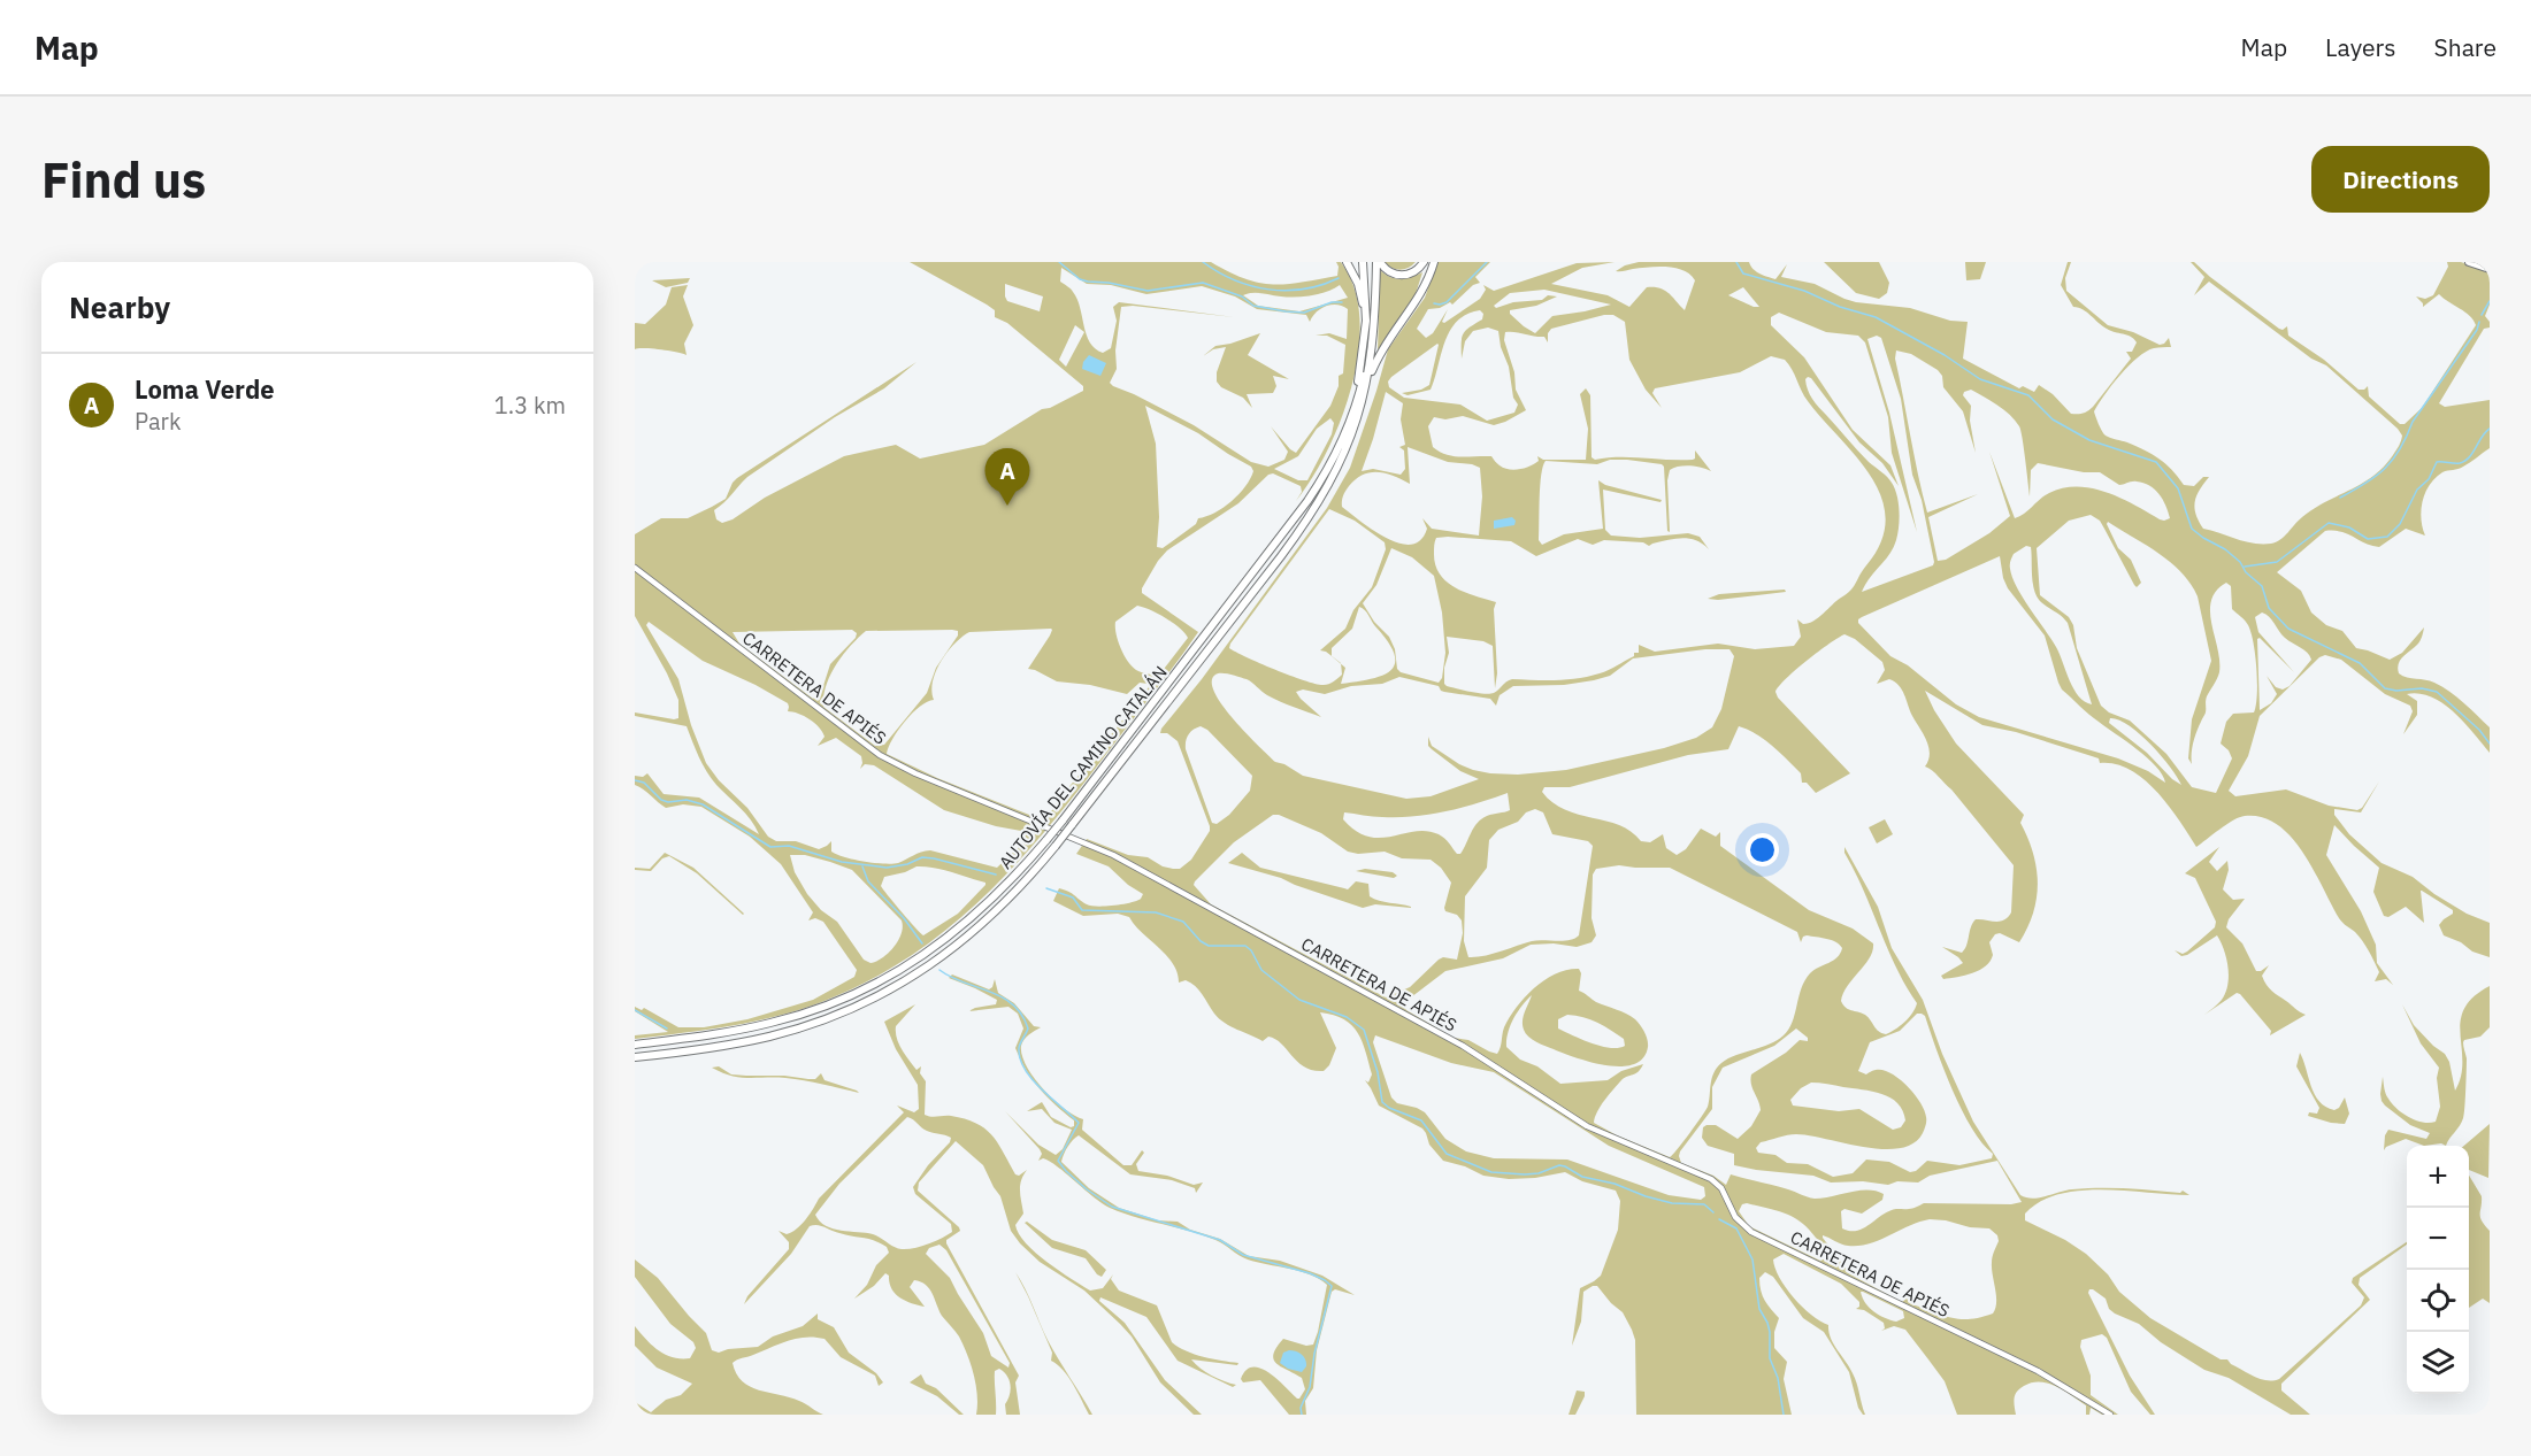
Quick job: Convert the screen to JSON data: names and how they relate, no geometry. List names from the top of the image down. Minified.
{"streets":{"highway":["AUTOVÍA DEL CAMINO CATALÁN"],"street":["CARRETERA DE APIÉS"]},"page":{"header":"Map","nav":["Map","Layers","Share"],"buttons":"Directions","title":"Find us","heading":"Nearby","list":[{"mark":"A","name":"Loma Verde","note":"Park","value":"1.3 km"}],"pins":"A","map_buttons":["+","−"]}}
